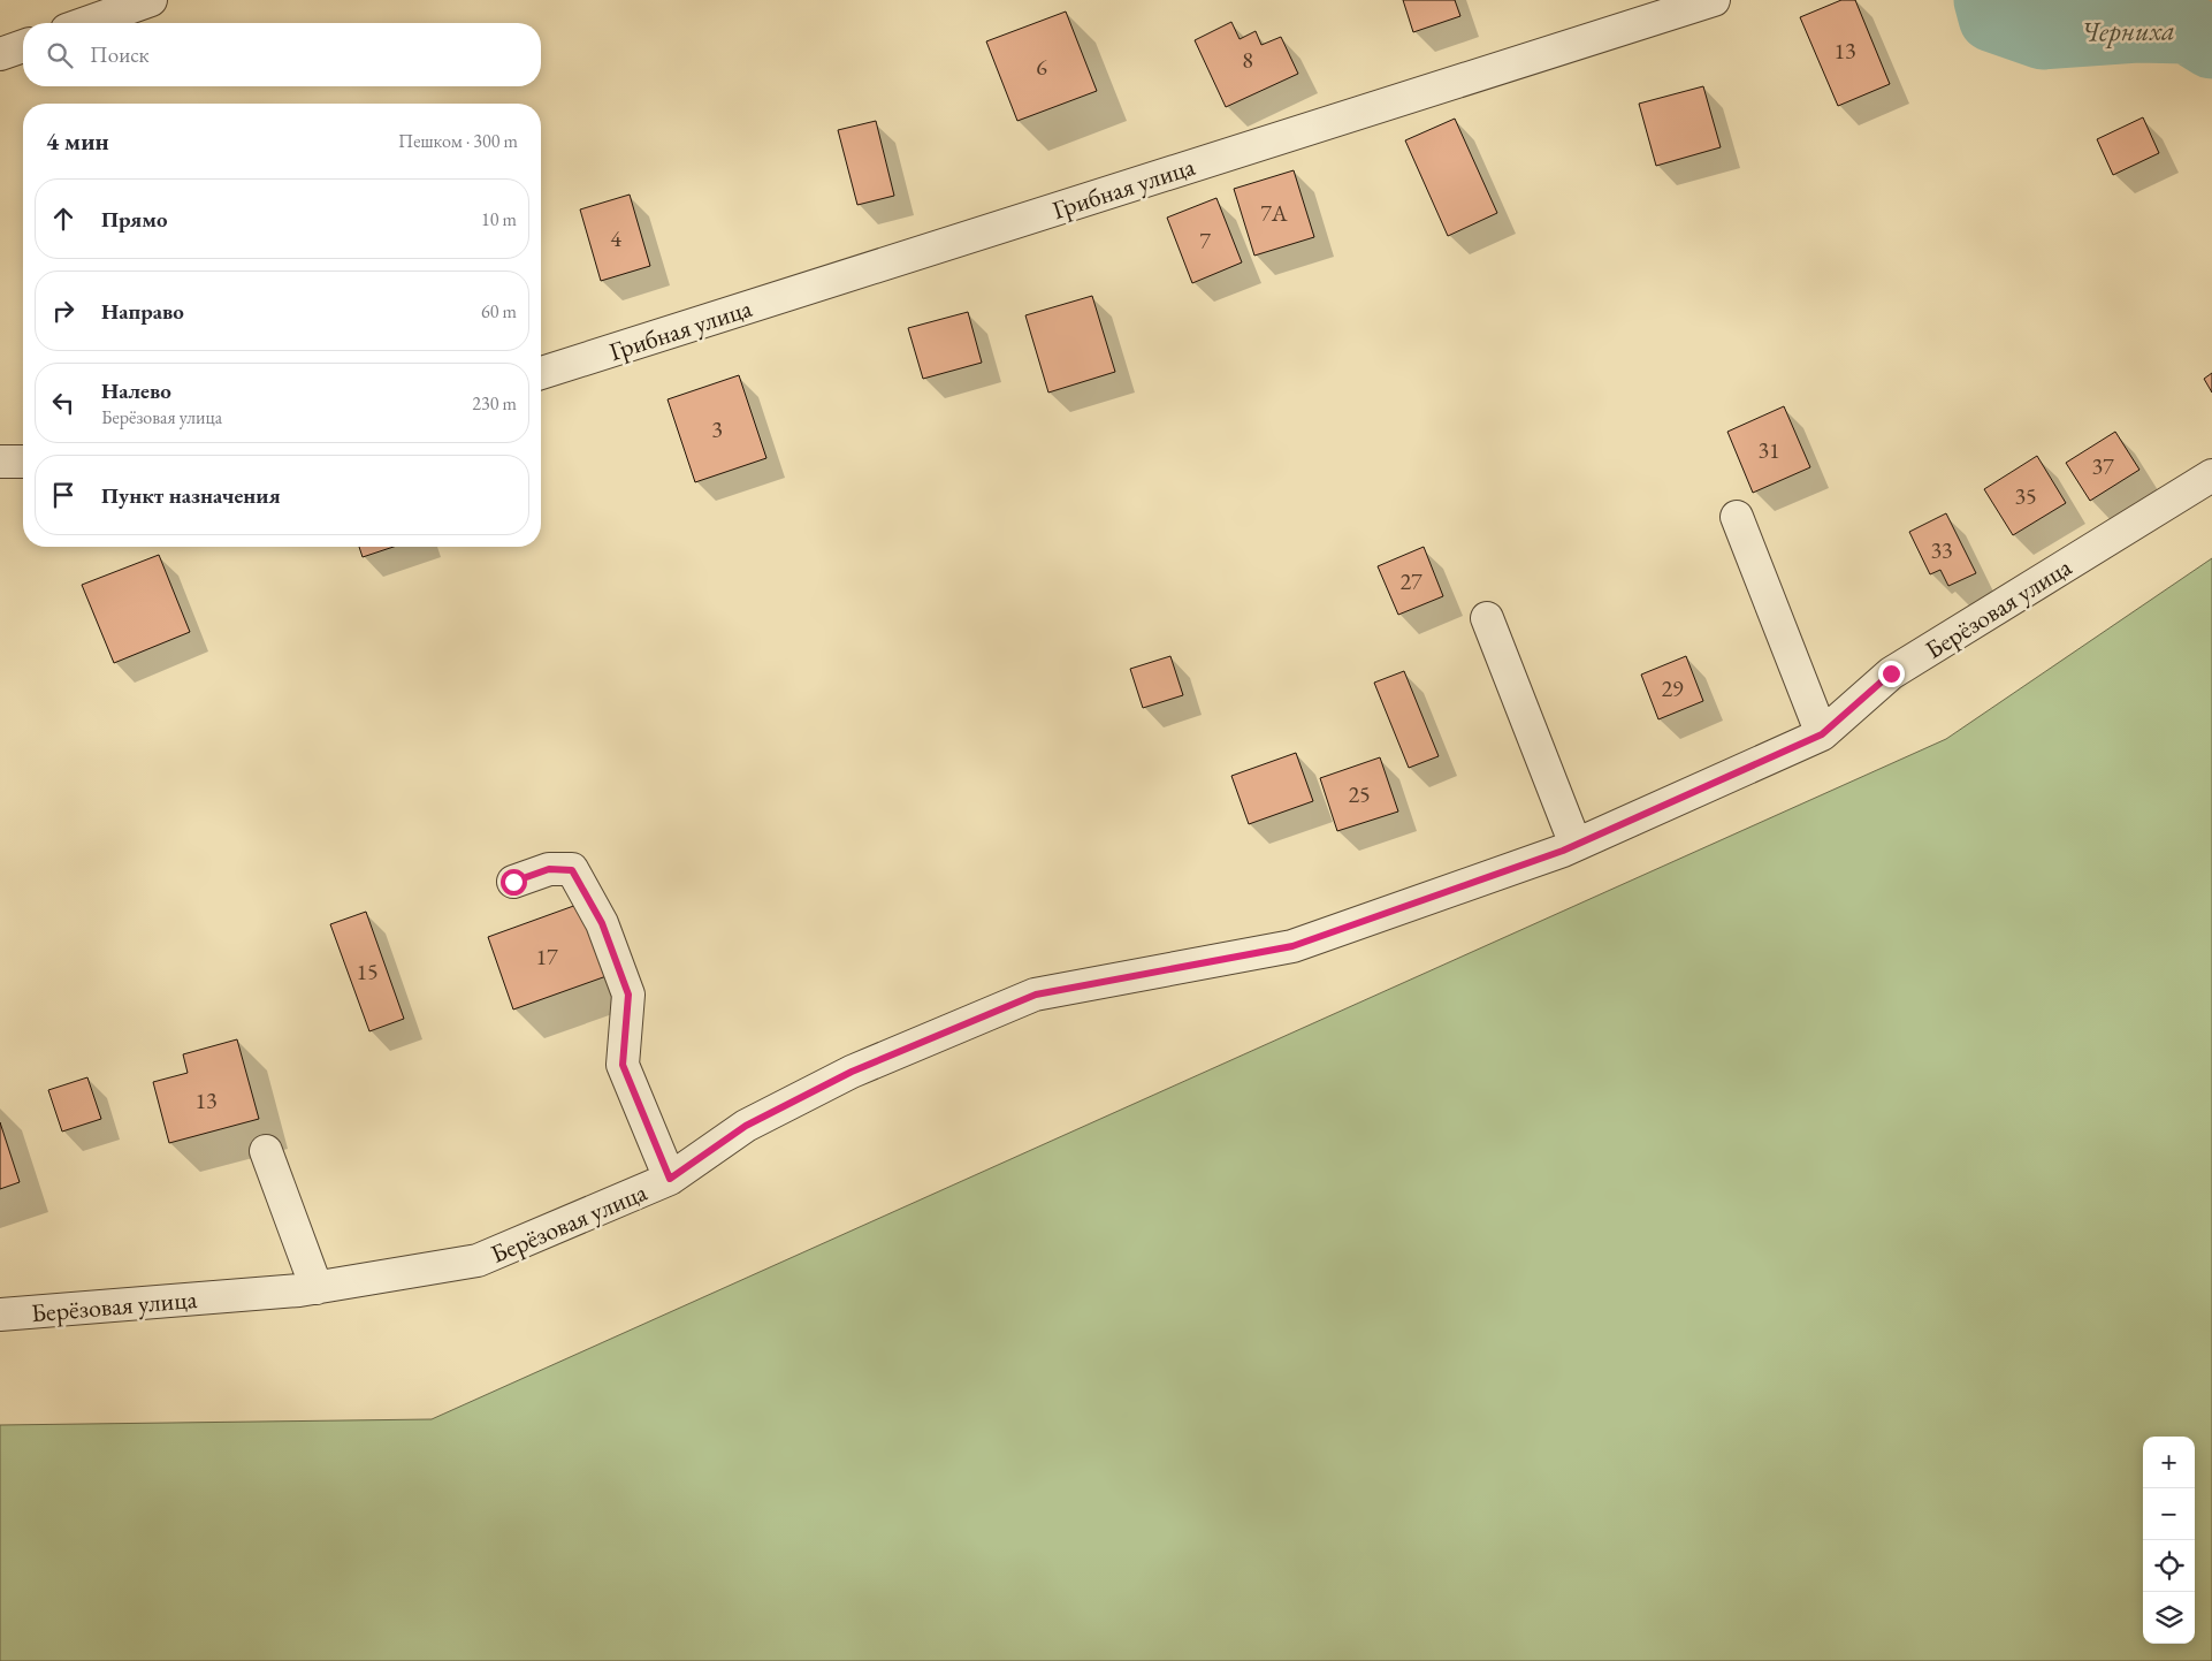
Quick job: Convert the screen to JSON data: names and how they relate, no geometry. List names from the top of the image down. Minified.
{"streets":{"street":["Грибная улица","Берёзовая улица"]},"water":["Черниха"],"house_numbers":["13","8","6","7А","4","7","3","31","37","35","33","27","29","25","17","15","13"],"page":{"search":"Поиск","heading":["4 мин","Пешком · 300 m"],"list":[["Прямо","10 m"],["Направо","60 m"],["Налево","Берёзовая улица","230 m"],"Пункт назначения"],"map_buttons":["+","−"]}}
